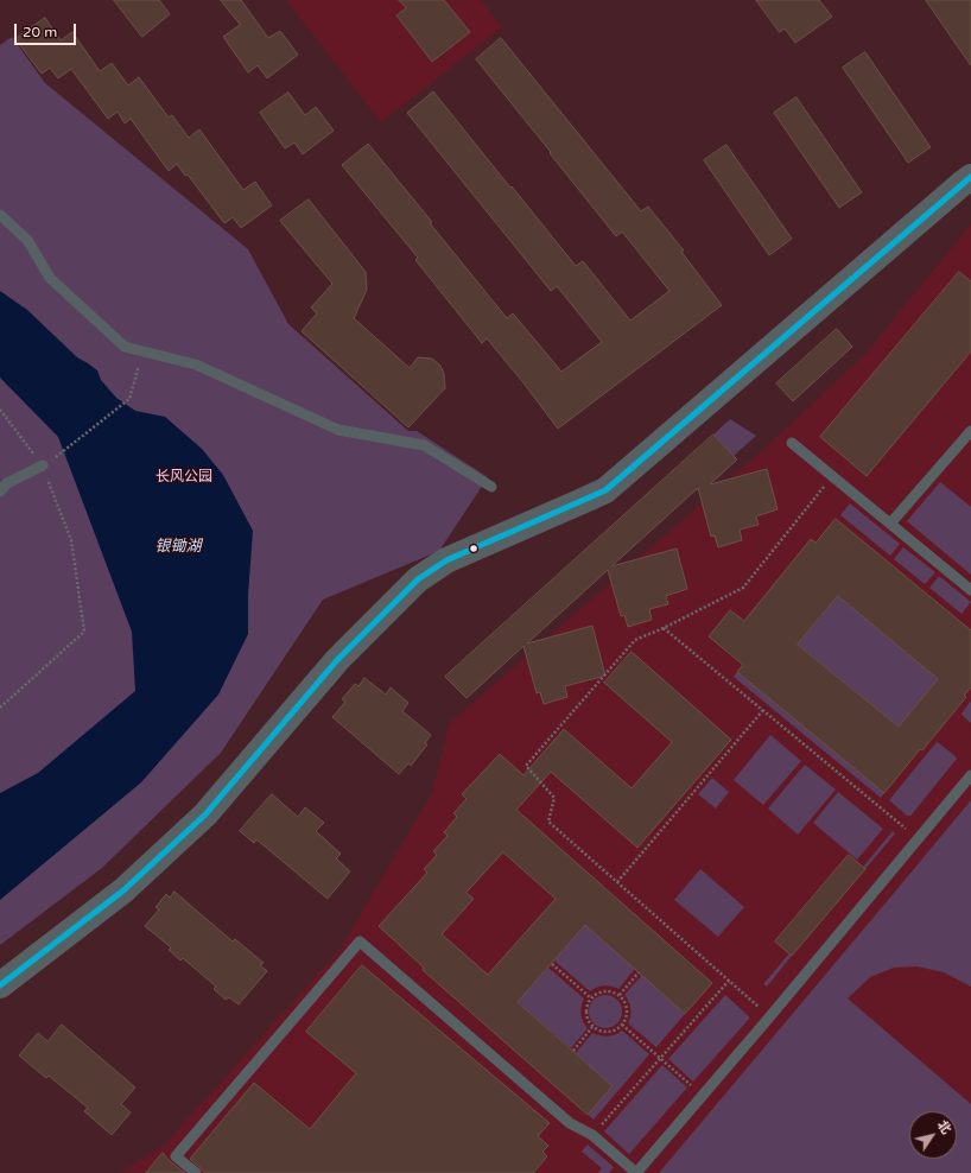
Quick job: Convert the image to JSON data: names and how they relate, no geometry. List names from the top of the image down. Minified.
{"water":["银锄湖"],"parks":["长风公园"],"scale_bar":"20 m","north":"top right"}
